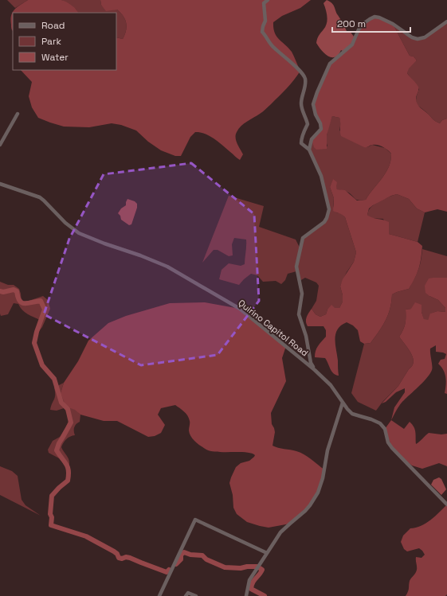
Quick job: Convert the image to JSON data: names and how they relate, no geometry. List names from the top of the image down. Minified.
{"streets":{"street":["Quirino Capitol Road"]},"legend":["Road","Park","Water"],"scale_bar":"200 m"}
